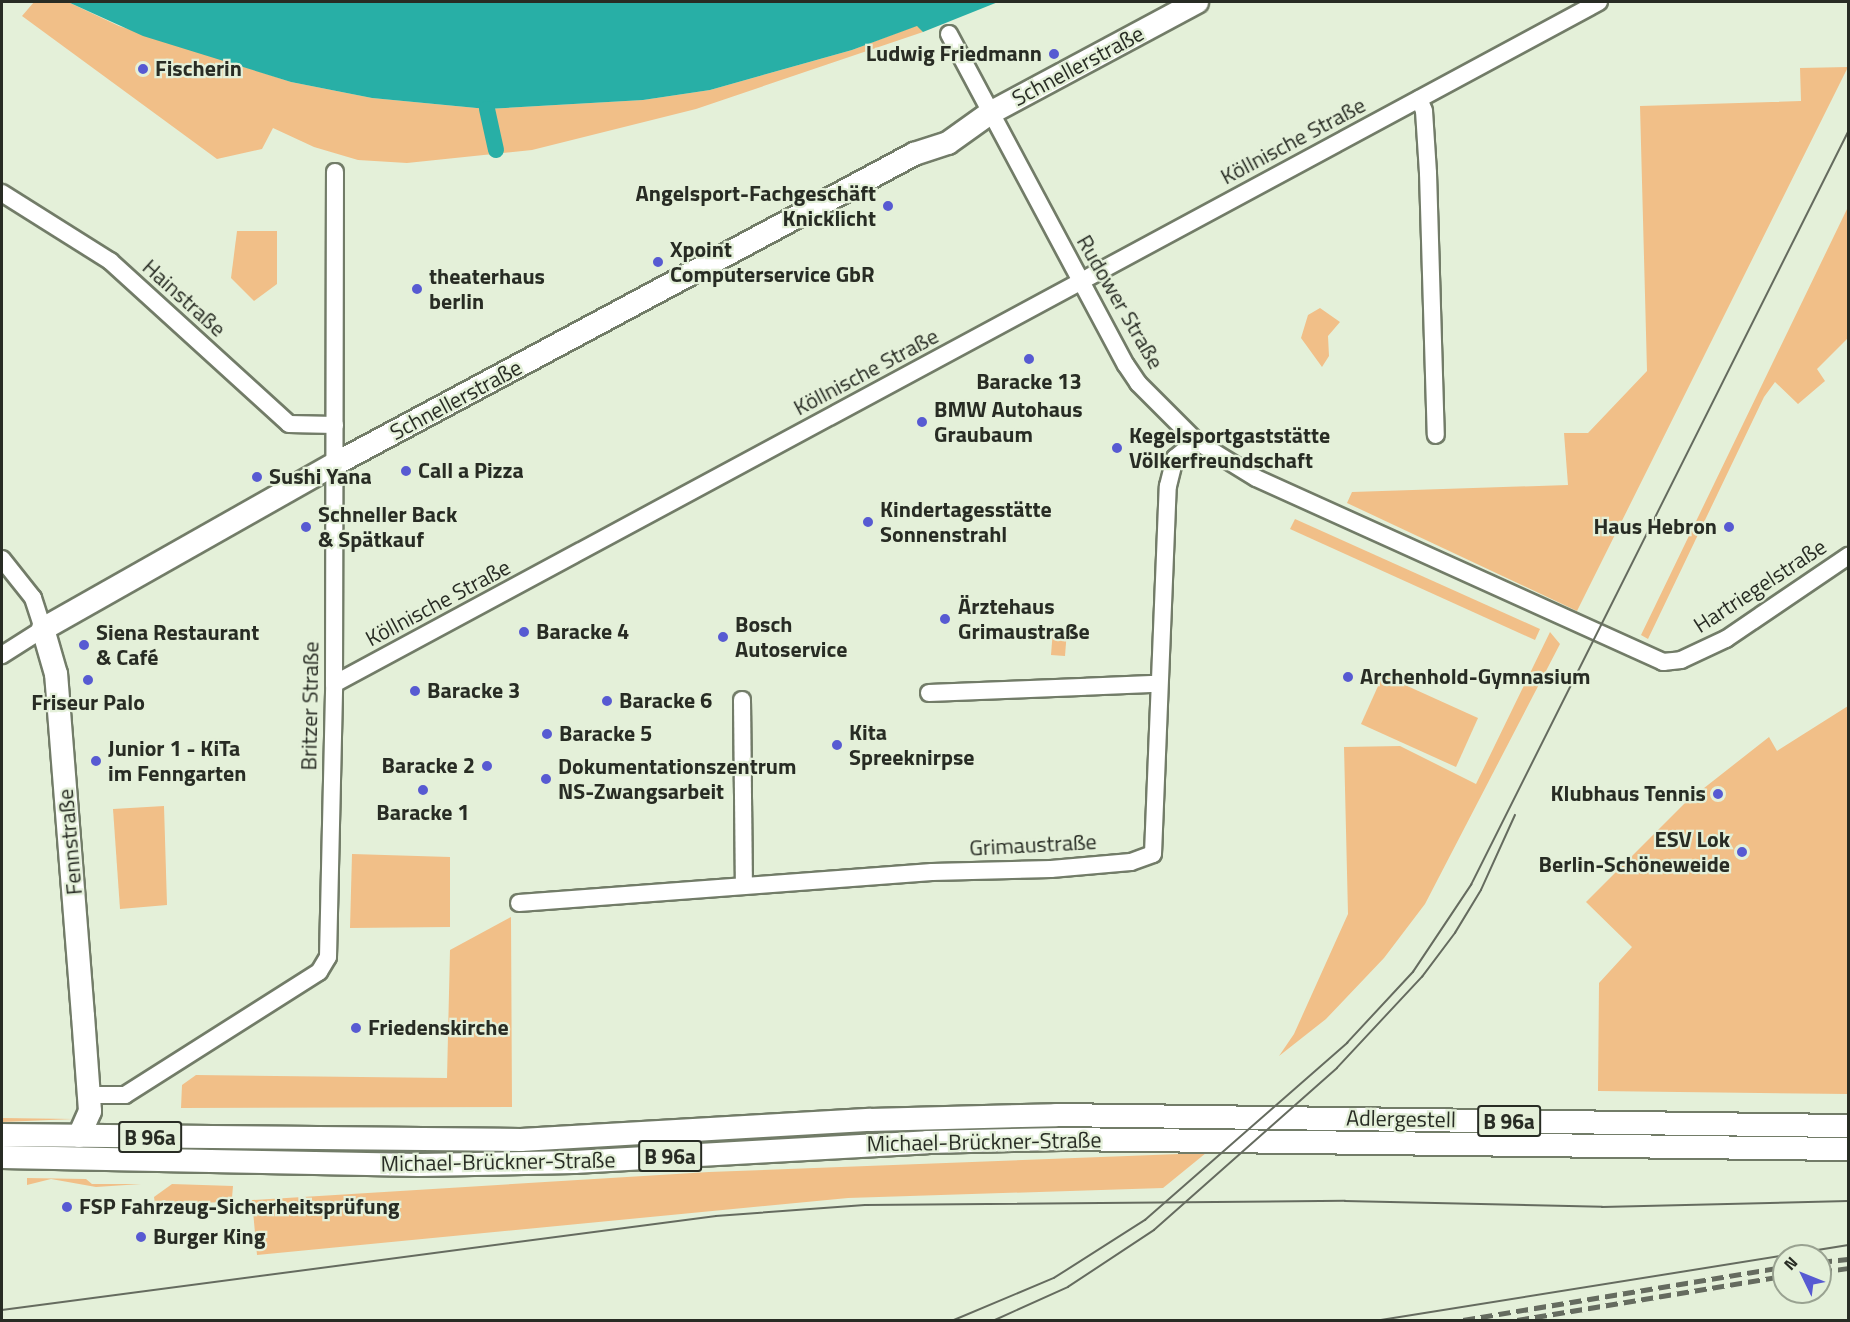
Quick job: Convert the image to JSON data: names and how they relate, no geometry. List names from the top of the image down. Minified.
{"streets":{"main road":["Schnellerstraße","Fennstraße","Adlergestell","B 96a","Michael-Brückner-Straße"],"street":["Köllnische Straße","Hainstraße","Rudower Straße","Hartriegelstraße","Britzer Straße","Grimaustraße"]},"crossings":[["Schnellerstraße","Rudower Straße"],["Schnellerstraße","Britzer Straße"],["Schnellerstraße","Fennstraße"],["Köllnische Straße","Rudower Straße"],["Köllnische Straße","Britzer Straße"],["Hainstraße","Britzer Straße"],["Rudower Straße","Hartriegelstraße"],["Rudower Straße","Grimaustraße"],["Britzer Straße","Fennstraße"],["Fennstraße","Michael-Brückner-Straße"],["Adlergestell","Michael-Brückner-Straße"]],"places":["Ludwig Friedmann","Fischerin","Angelsport-Fachgeschäft Knicklicht","Xpoint Computerservice GbR","theaterhaus berlin","Baracke 13","BMW Autohaus Graubaum","Kegelsportgaststätte Völkerfreundschaft","Call a Pizza","Sushi Yana","Kindertagesstätte Sonnenstrahl","Schneller Back & Spätkauf","Haus Hebron","Ärztehaus Grimaustraße","Baracke 4","Bosch Autoservice","Siena Restaurant & Café","Archenhold-Gymnasium","Friseur Palo","Baracke 3","Baracke 6","Baracke 5","Kita Spreeknirpse","Junior 1 - KiTa im Fenngarten","Baracke 2","Dokumentationszentrum NS-Zwangsarbeit","Baracke 1","Klubhaus Tennis","ESV Lok Berlin-Schöneweide","Friedenskirche","FSP Fahrzeug-Sicherheitsprüfung","Burger King"],"north":"top left"}
